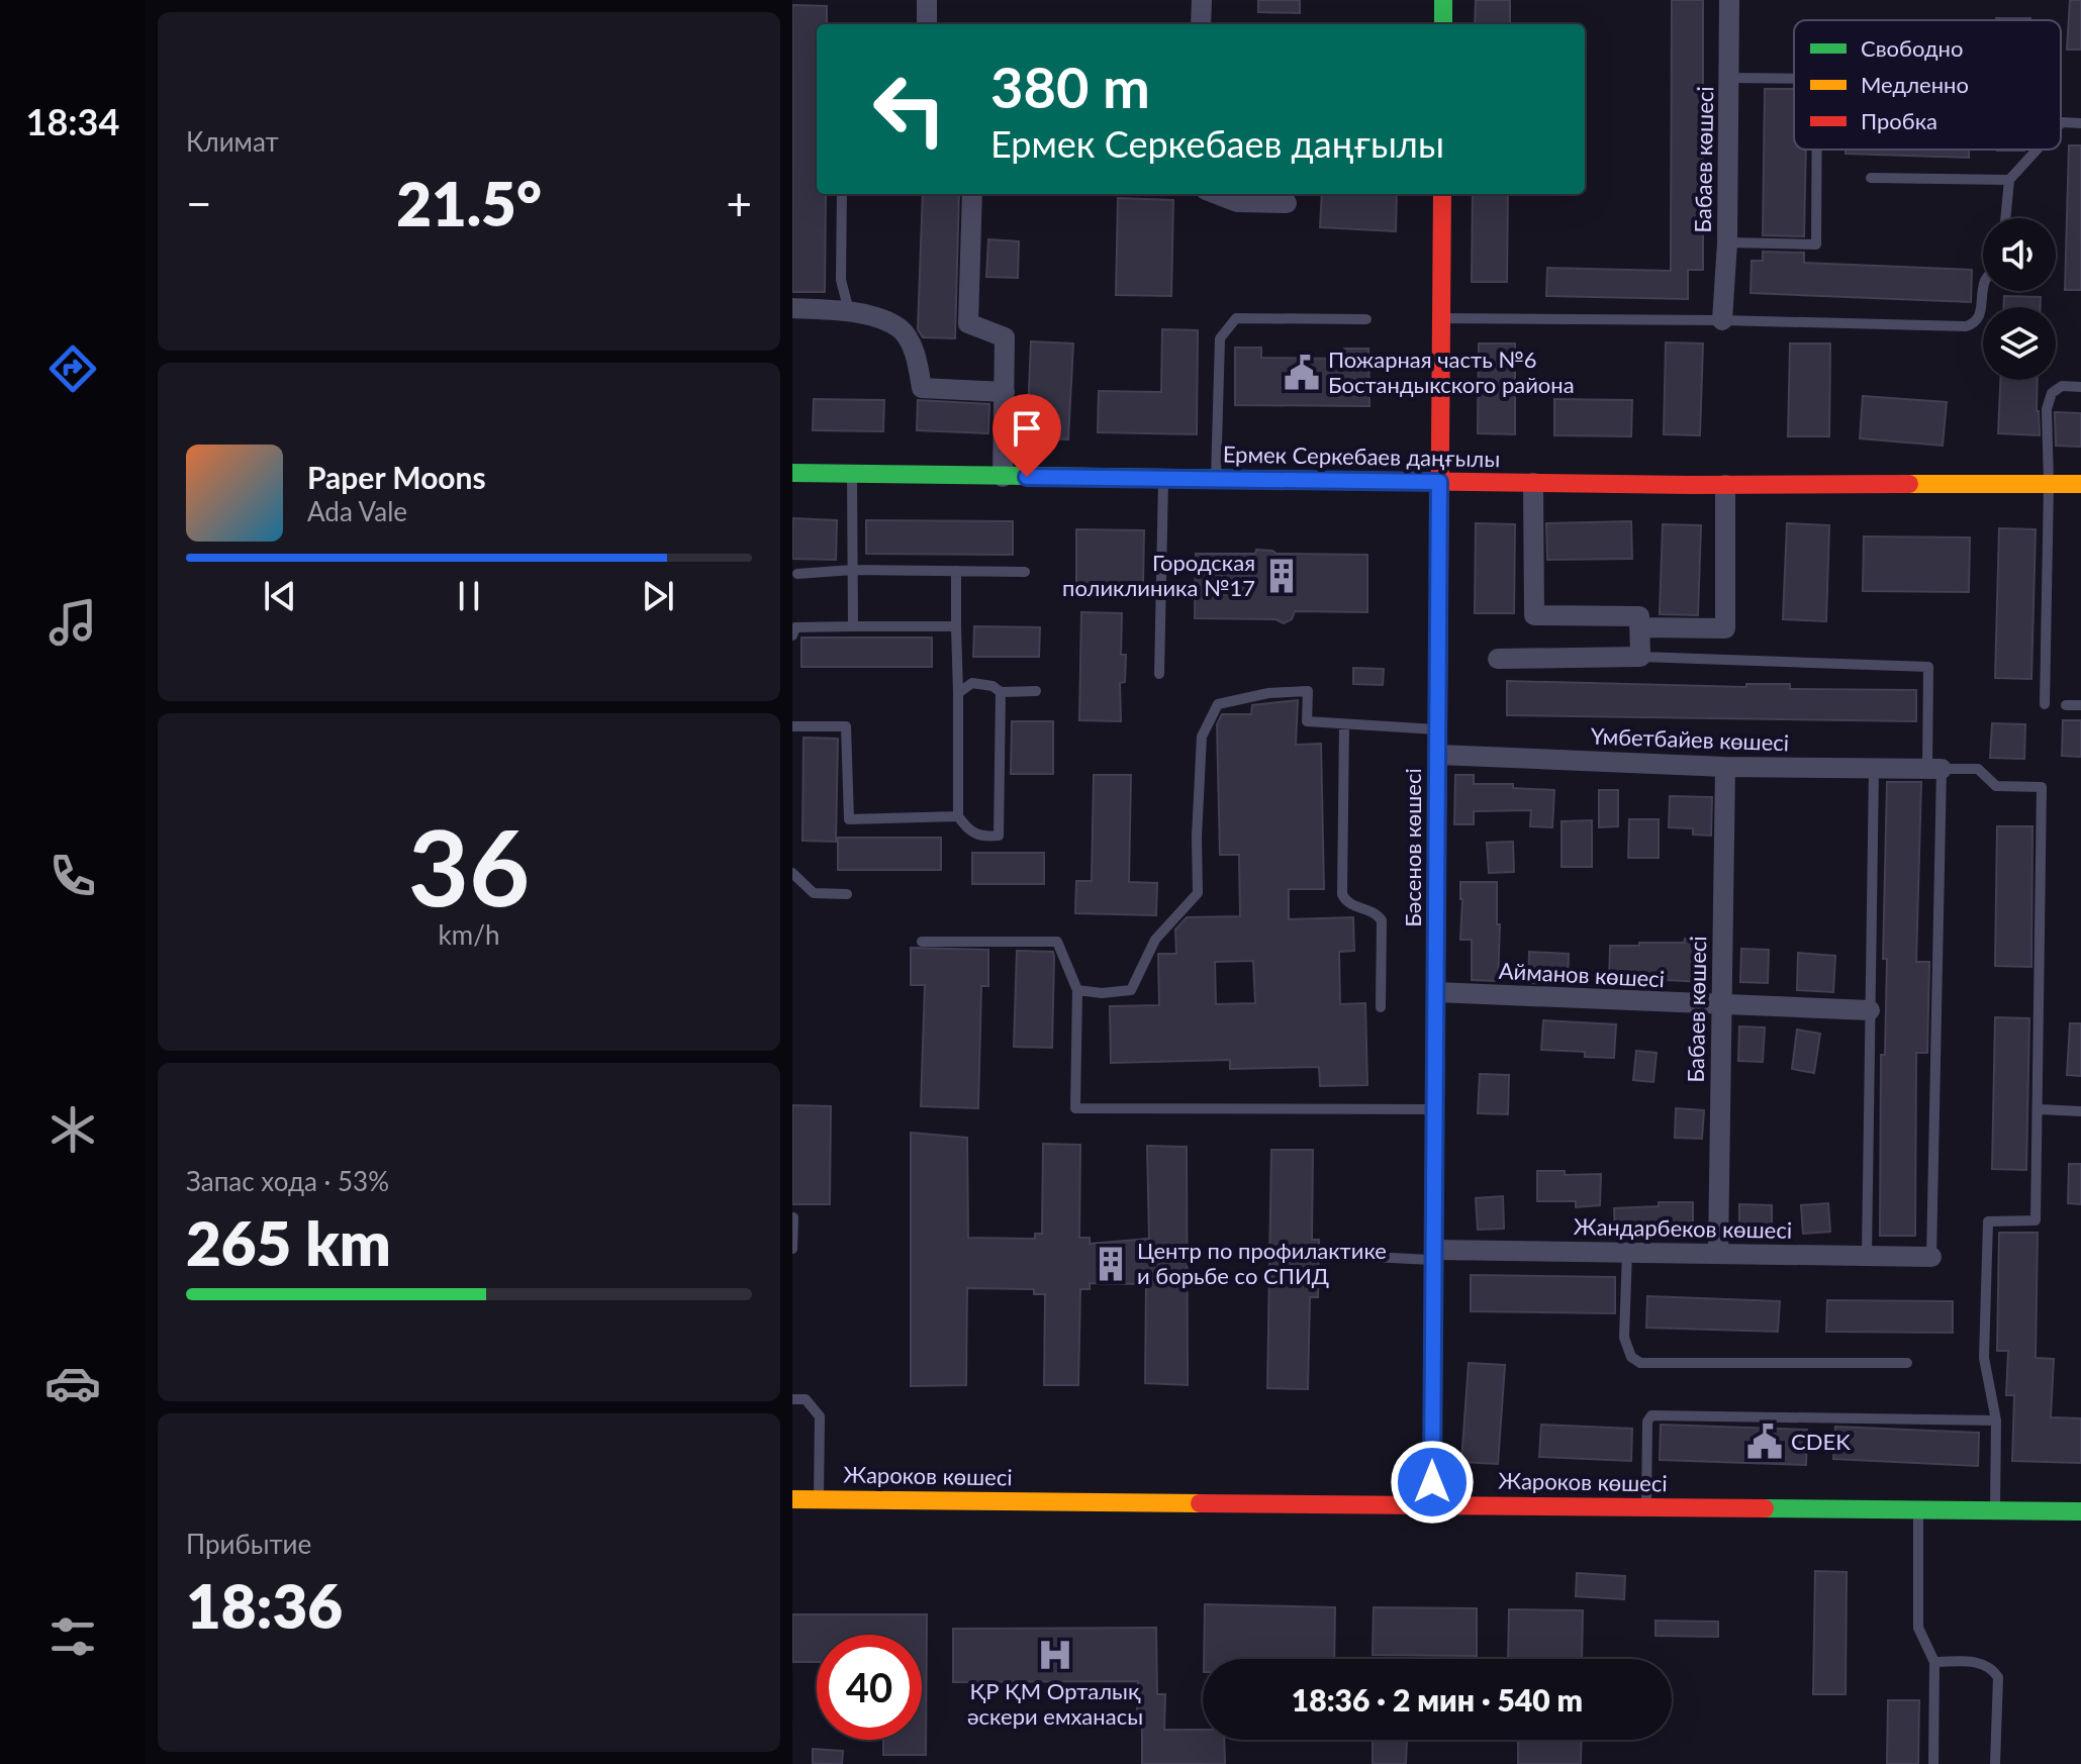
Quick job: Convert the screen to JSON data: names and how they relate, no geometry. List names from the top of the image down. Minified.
{"streets":{"street":["Бабаев көшесі","Ермек Серкебаев даңғылы","Үмбетбайев көшесі","Бәсенов көшесі","Айманов көшесі","Жандарбеков көшесі","Жароков көшесі"]},"crossings":[["Бабаев көшесі","Үмбетбайев көшесі"],["Бабаев көшесі","Айманов көшесі"],["Бабаев көшесі","Жандарбеков көшесі"],["Ермек Серкебаев даңғылы","Бәсенов көшесі"],["Үмбетбайев көшесі","Бәсенов көшесі"],["Бәсенов көшесі","Айманов көшесі"],["Бәсенов көшесі","Жандарбеков көшесі"],["Бәсенов көшесі","Жароков көшесі"]],"places":{"public building":["Пожарная часть №6 Бостандыкского района","CDEK"],"building":["Городская поликлиника №17","Центр по профилактике и борьбе со СПИД"],"hospital":["ҚР ҚМ Орталық әскери емханасы"]},"legend":["Свободно","Медленно","Пробка"],"page":{"tabs":"18:34","tile":["Климат",["36","km/h"],["Запас хода · 53%","265 km"],["Прибытие","18:36"]],"turn":["380 m","Ермек Серкебаев даңғылы"],"heat":["−","21.5°","+"],"song":["Paper Moons","Ada Vale"],"limit":"40","trip":"18:36 · 2 мин · 540 m"}}
